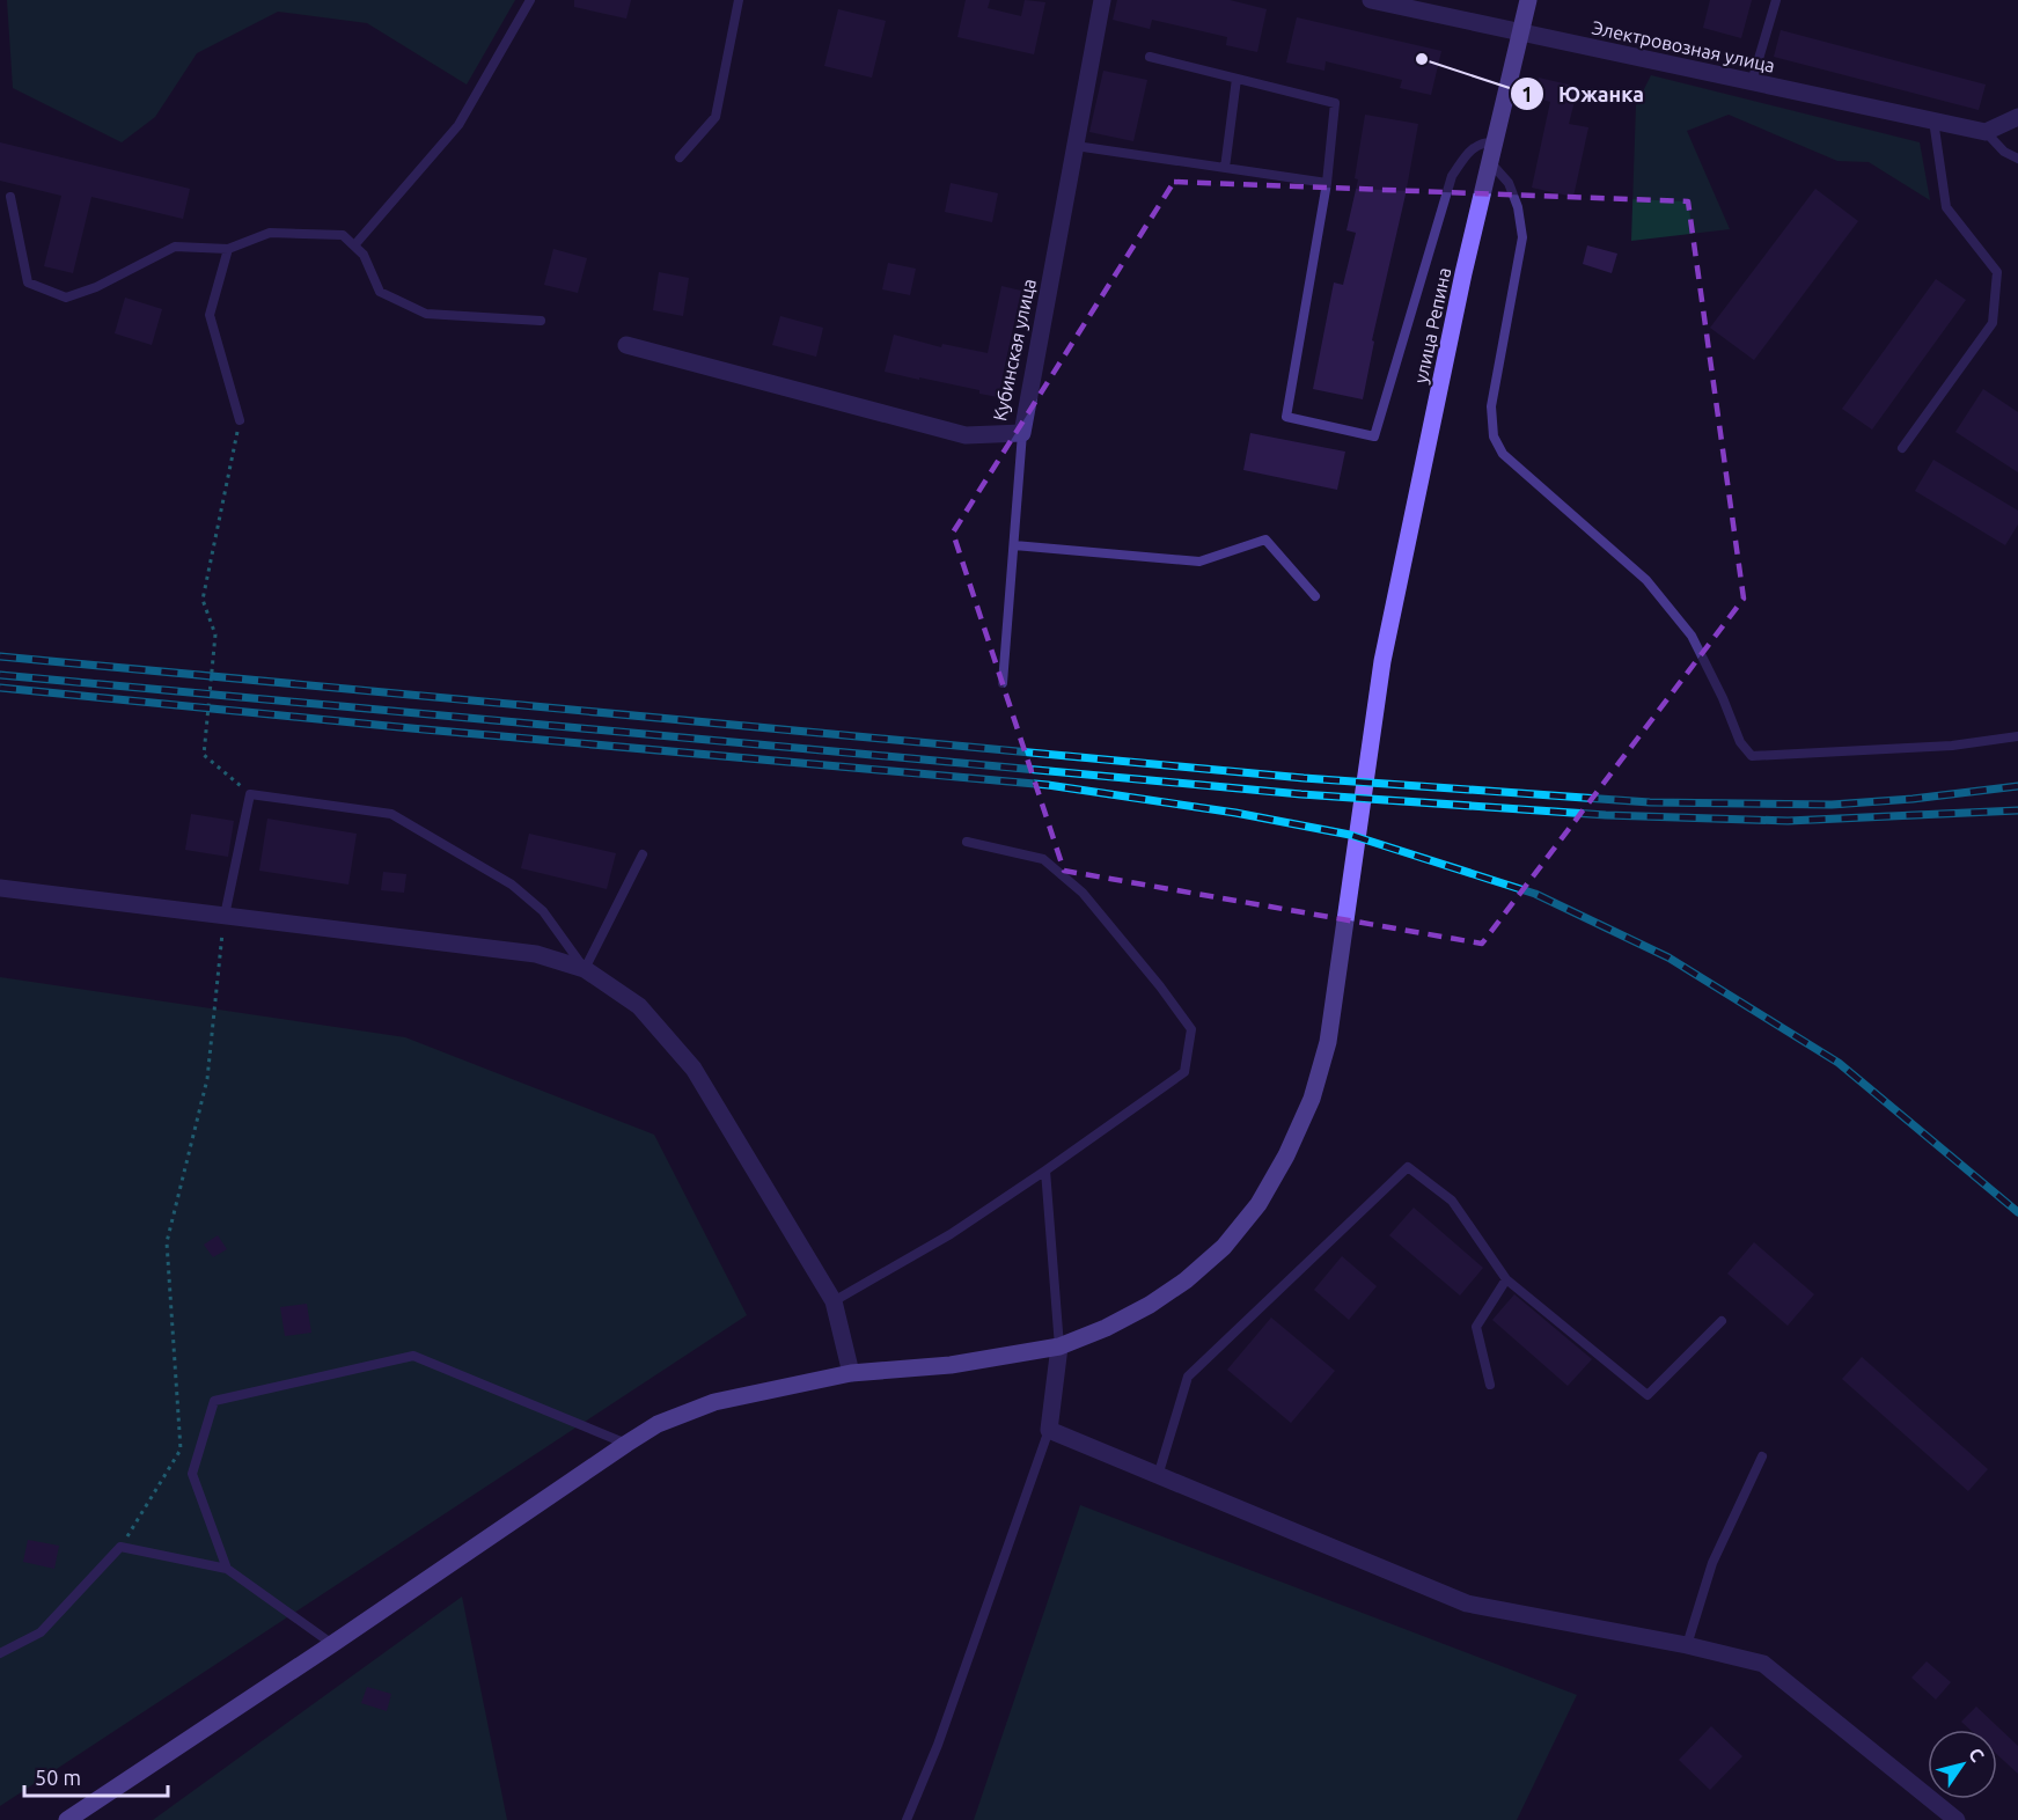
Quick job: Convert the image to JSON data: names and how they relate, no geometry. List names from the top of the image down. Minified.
{"streets":{"main road":["улица Репина"],"street":["Электровозная улица","Кубинская улица"]},"crossings":[["Электровозная улица","улица Репина"]],"places":["Южанка"],"scale_bar":"50 m","north":"top right"}
